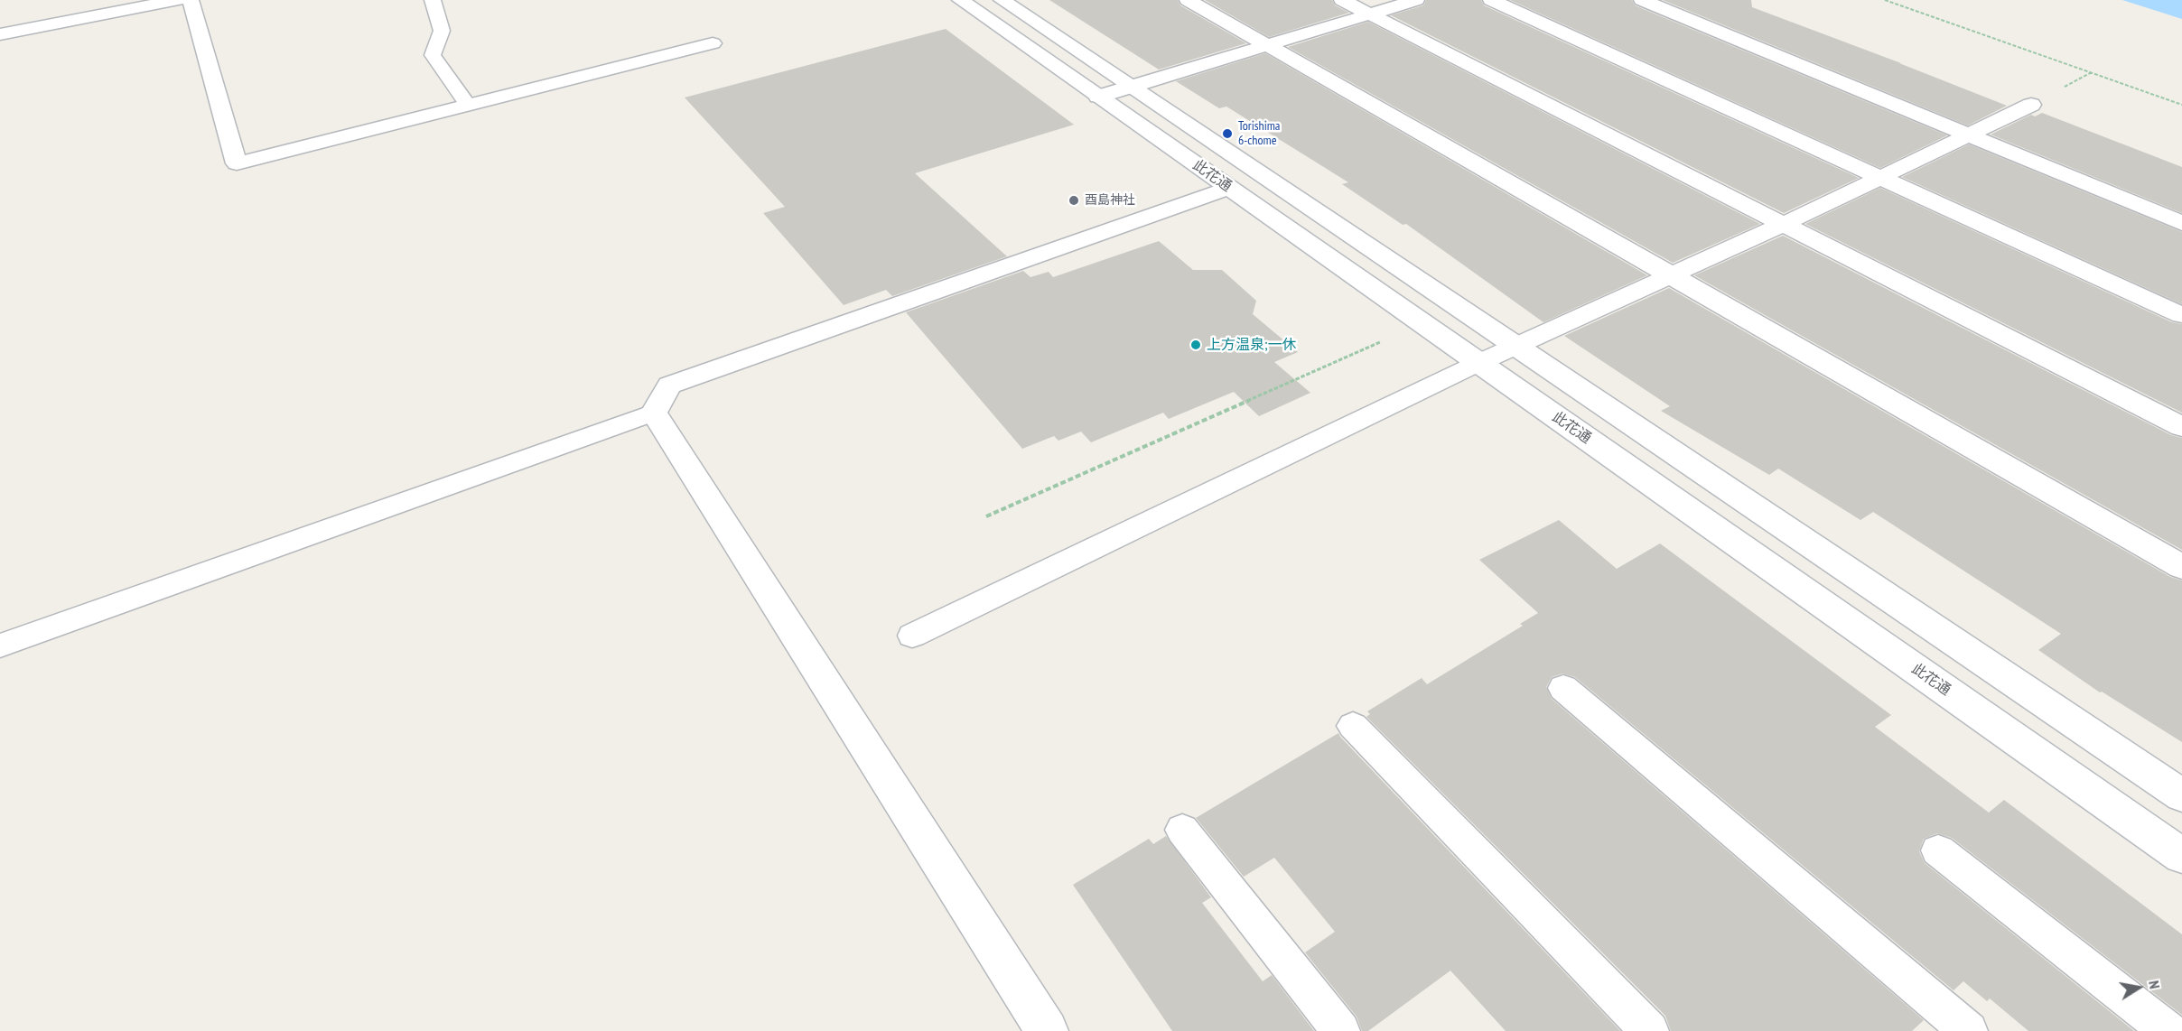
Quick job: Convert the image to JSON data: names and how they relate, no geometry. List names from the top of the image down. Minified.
{"streets":{"street":["此花通"]},"places":["Torishima 6-chome","酉島神社","上方温泉;一休"],"north":"right"}
